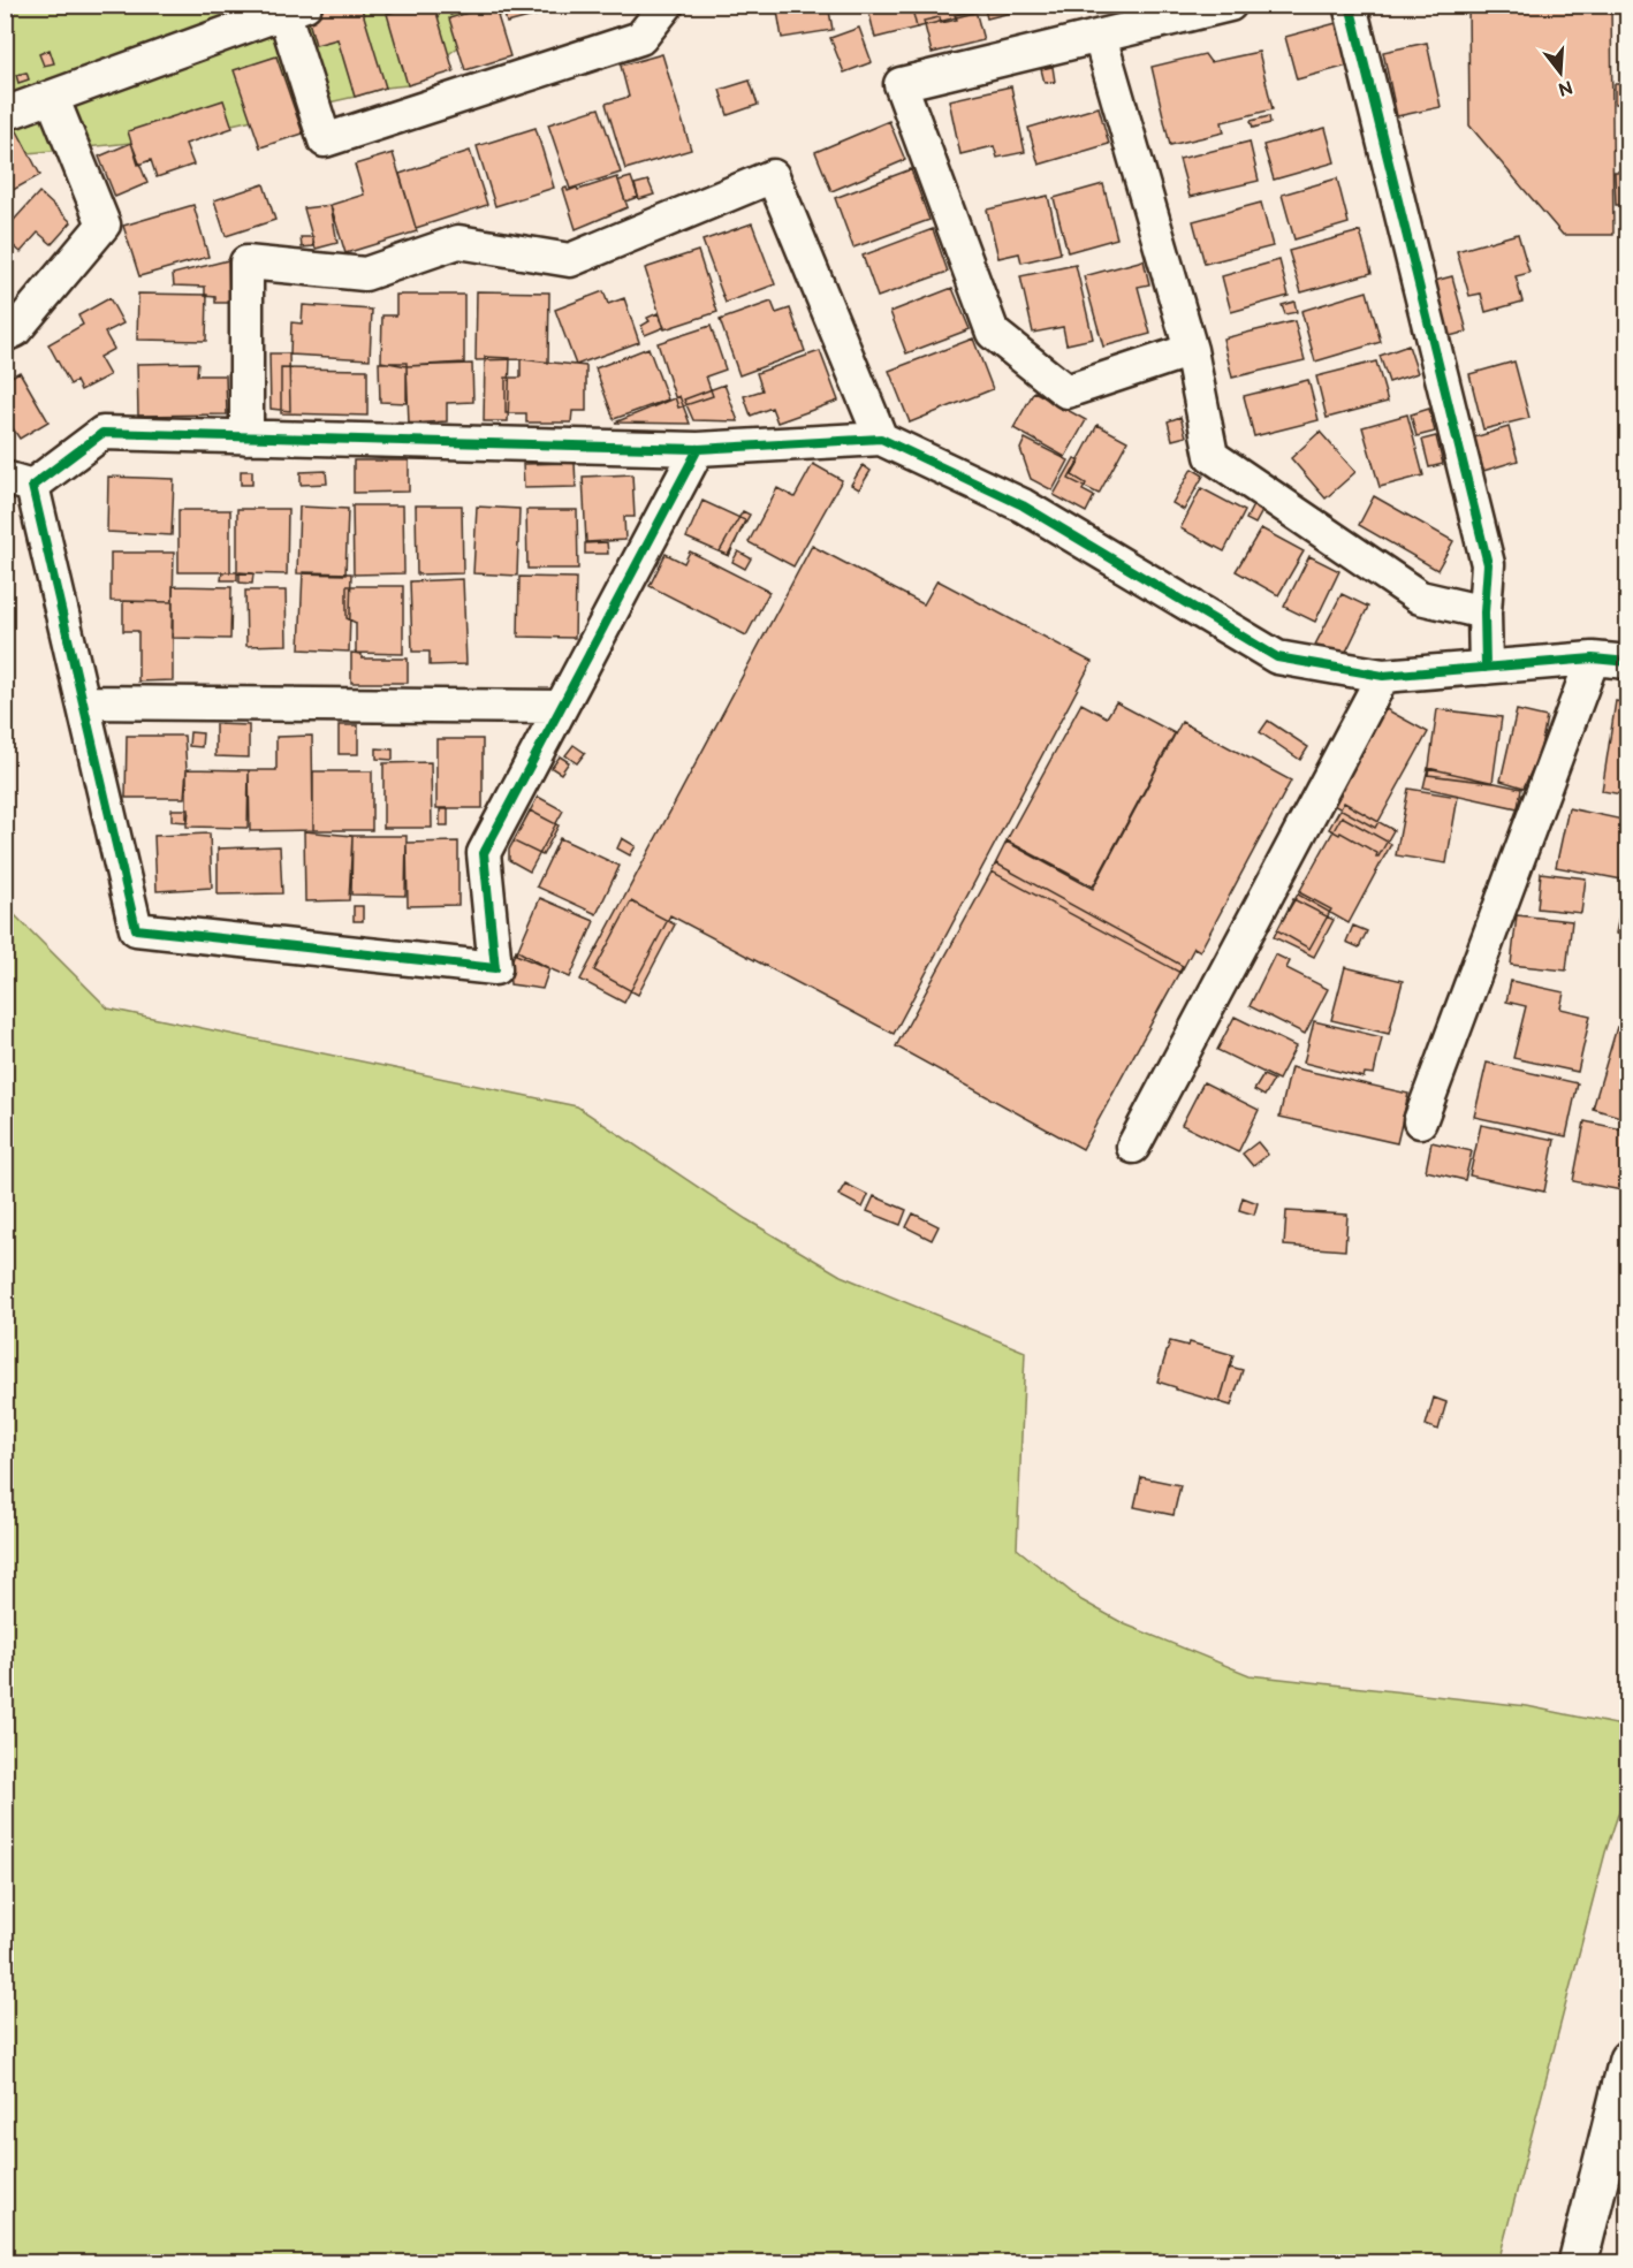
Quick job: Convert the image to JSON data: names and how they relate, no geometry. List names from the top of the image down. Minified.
{"north":"bottom"}
